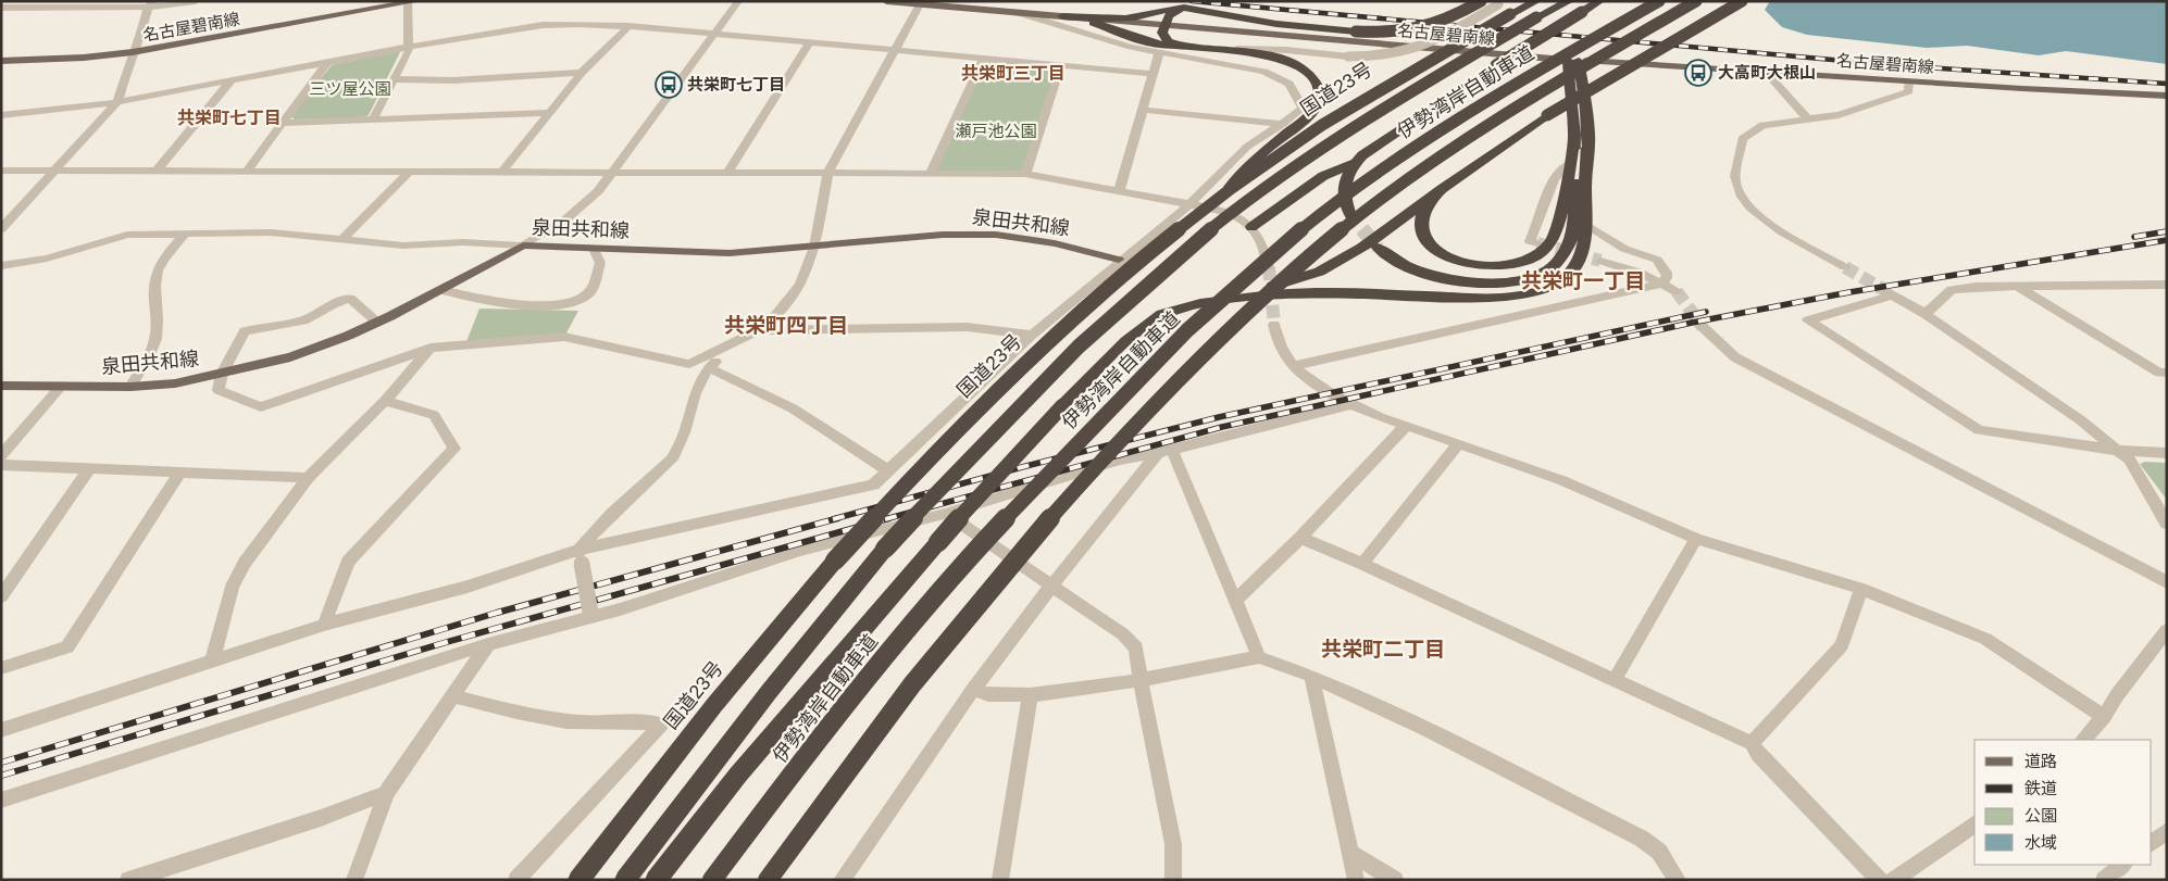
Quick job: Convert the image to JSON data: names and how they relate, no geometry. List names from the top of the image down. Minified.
{"streets":{"highway":["国道23号","伊勢湾岸自動車道"],"main road":["名古屋碧南線","泉田共和線"]},"districts":["共栄町三丁目","共栄町七丁目","共栄町一丁目","共栄町四丁目","共栄町二丁目"],"parks":["三ツ屋公園","瀬戸池公園"],"places":{"bus stop":["大高町大根山","共栄町七丁目"]},"legend":["道路","鉄道","公園","水域"]}
